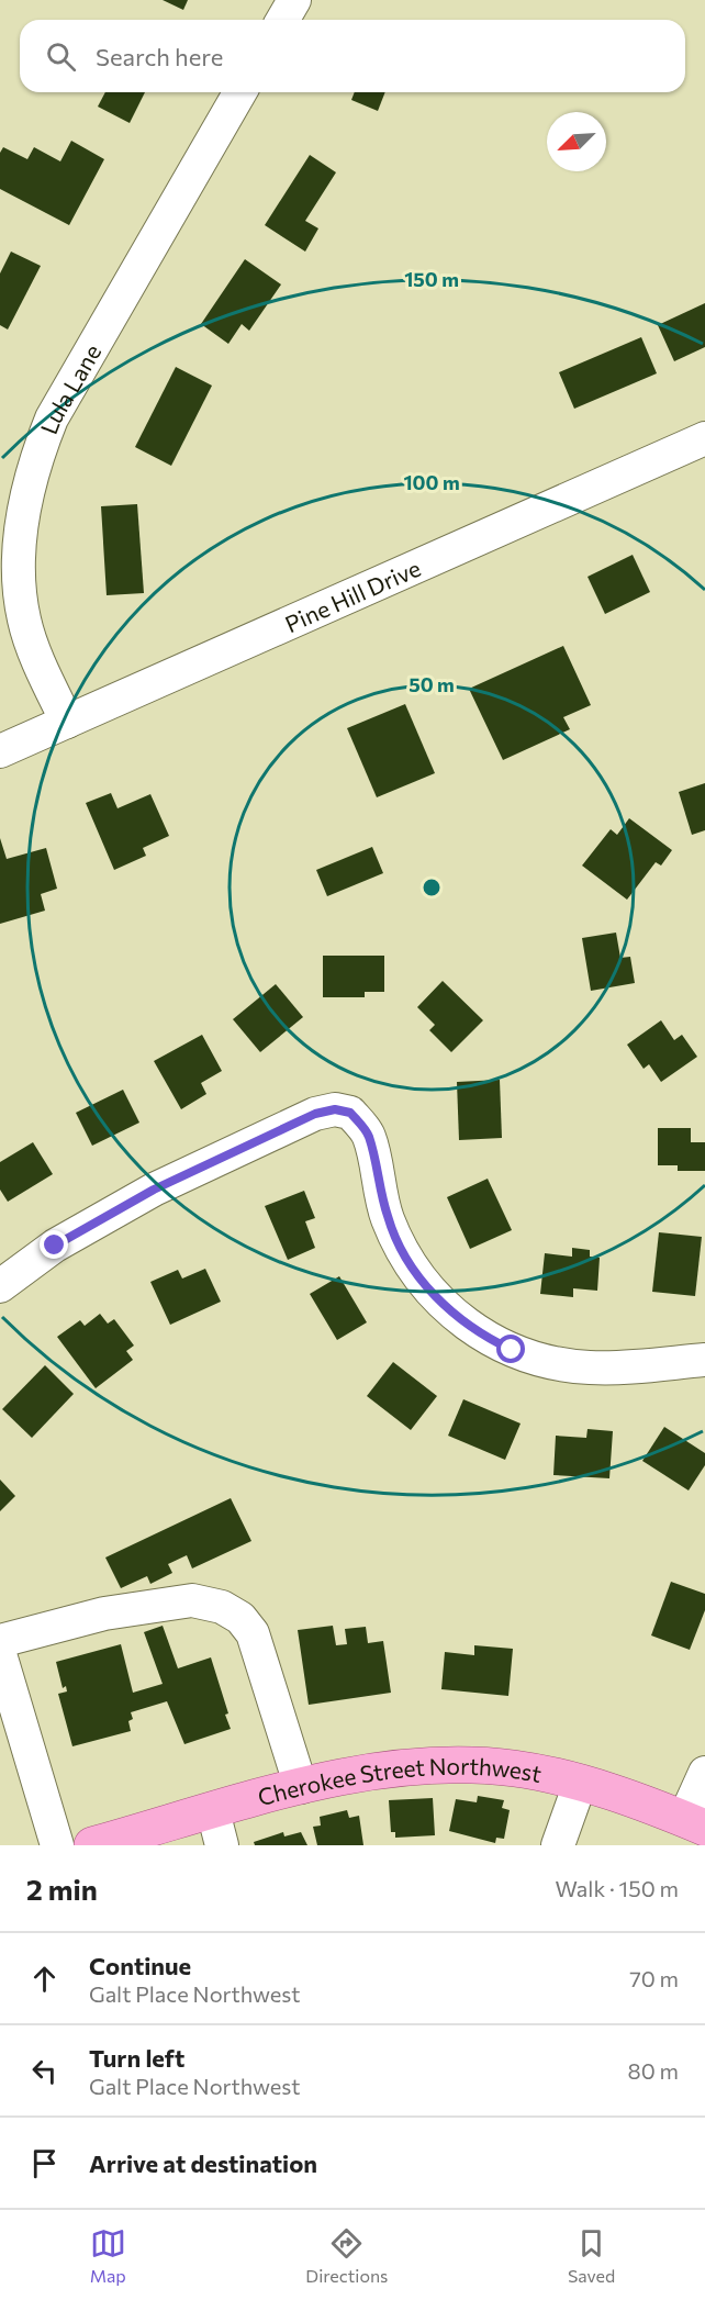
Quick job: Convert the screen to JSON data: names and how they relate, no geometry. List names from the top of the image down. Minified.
{"streets":{"main road":["Cherokee Street Northwest"],"street":["Lula Lane","Pine Hill Drive"]},"crossings":[["Lula Lane","Pine Hill Drive"]],"north":"bottom left","page":{"search":"Search here","heading":["2 min","Walk · 150 m"],"list":[["Continue","Galt Place Northwest","70 m"],["Turn left","Galt Place Northwest","80 m"],"Arrive at destination"],"nav":["Map","Directions","Saved"]},"rings":["150 m","100 m","50 m"]}
